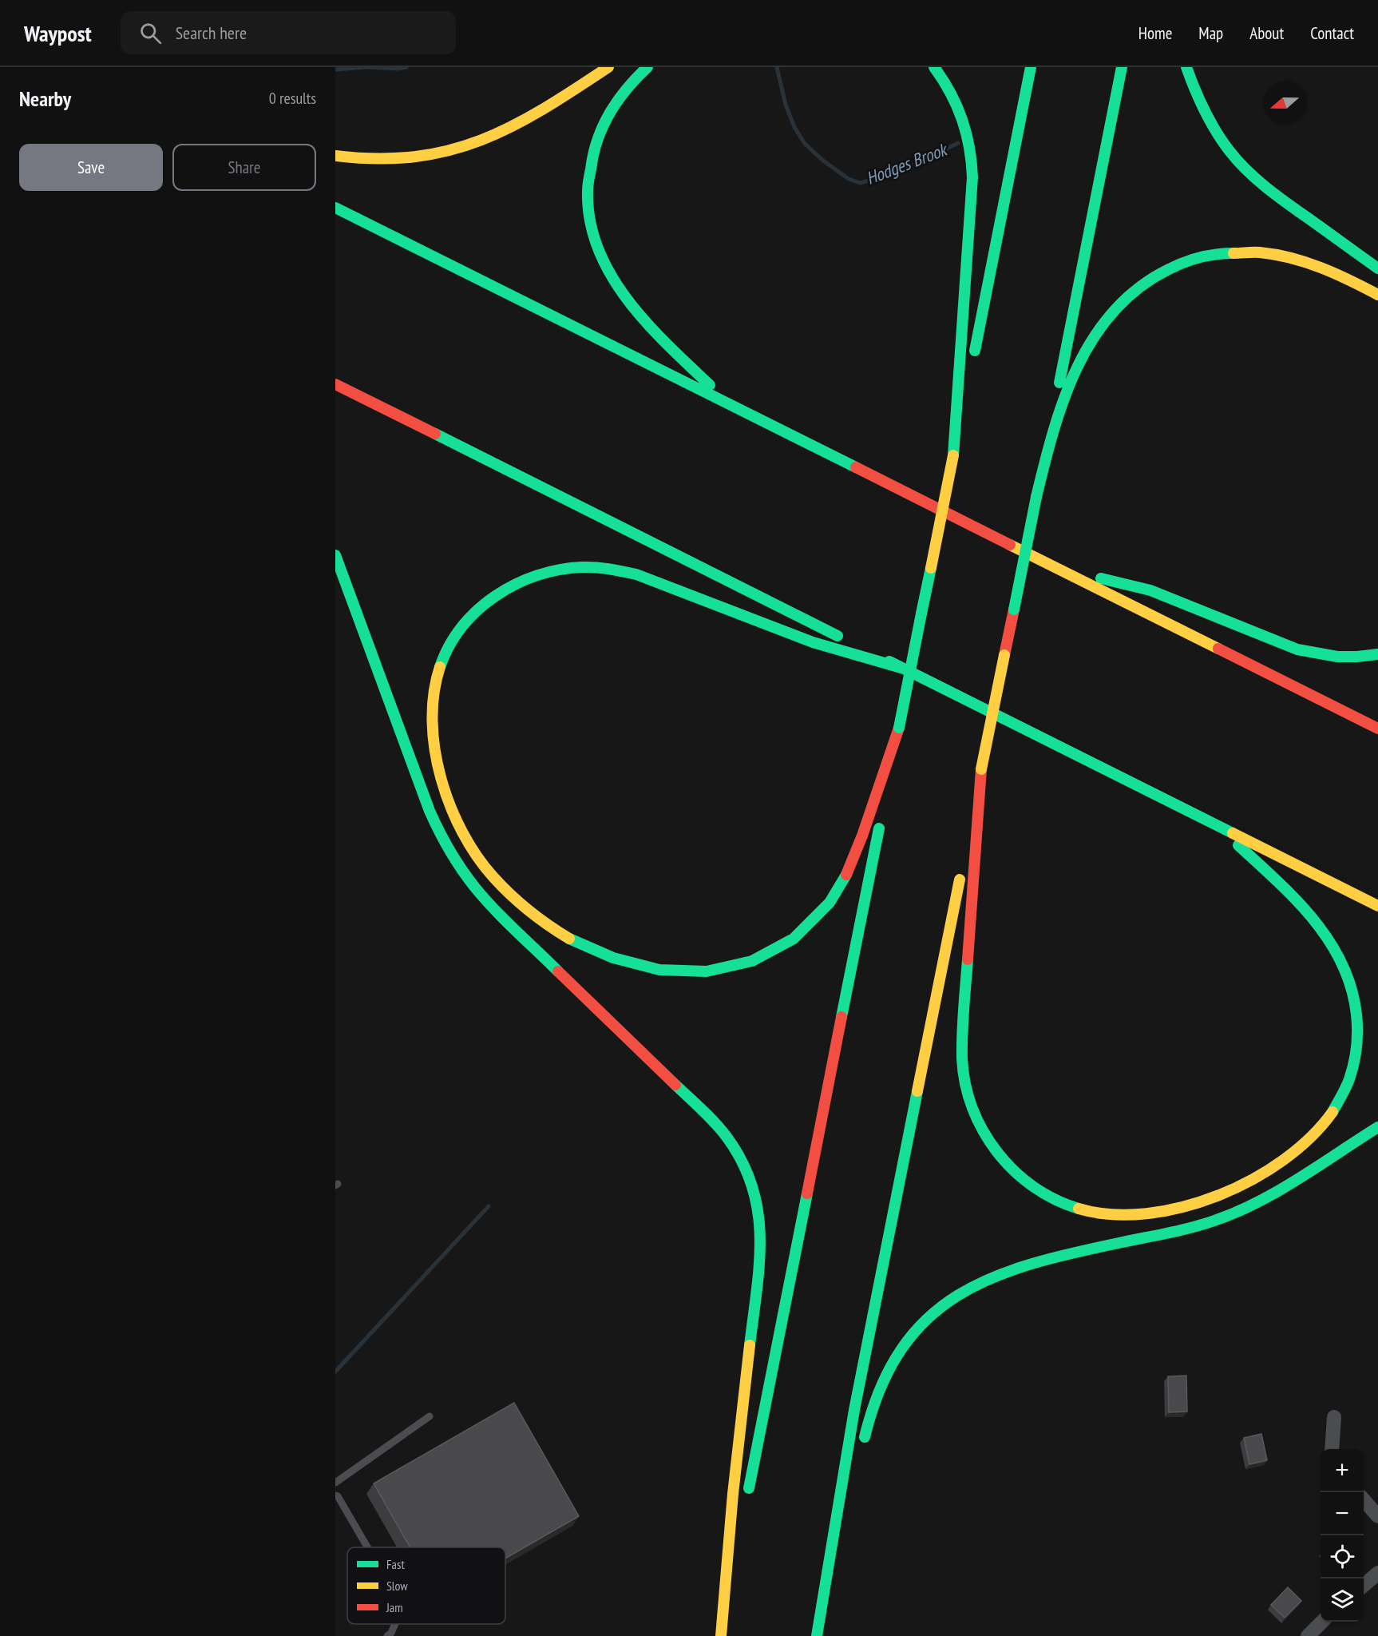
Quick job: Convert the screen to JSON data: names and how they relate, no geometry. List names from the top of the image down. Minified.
{"water":["Hodges Brook"],"legend":["Fast","Slow","Jam"],"north":"left","page":{"header":"Waypost","search":"Search here","nav":["Home","Map","About","Contact"],"heading":["Nearby","0 results"],"buttons":["Save","Share"],"map_buttons":["+","−"]}}
